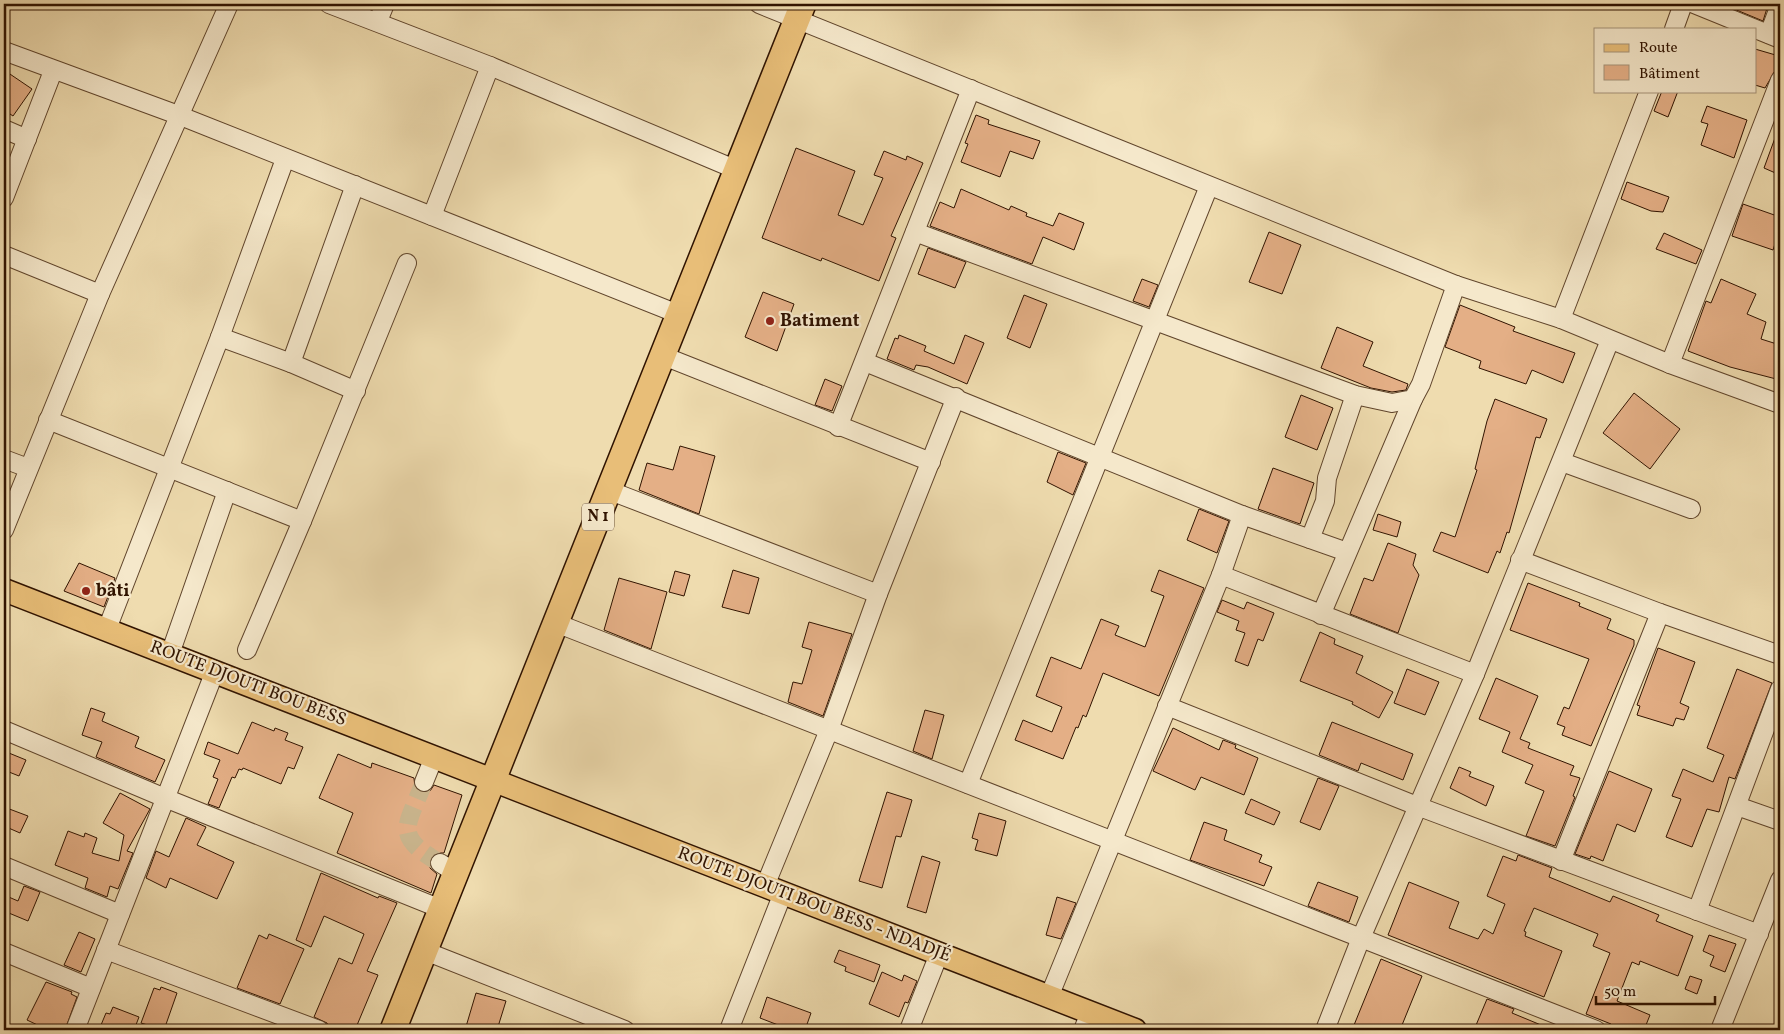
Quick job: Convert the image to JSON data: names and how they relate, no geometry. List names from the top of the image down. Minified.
{"streets":{"highway":["N 1"],"main road":["ROUTE DJOUTI BOU BESS","ROUTE DJOUTI BOU BESS - NDADJÉ"]},"crossings":[["N 1","ROUTE DJOUTI BOU BESS"],["N 1","ROUTE DJOUTI BOU BESS - NDADJÉ"],["ROUTE DJOUTI BOU BESS","ROUTE DJOUTI BOU BESS - NDADJÉ"]],"places":["Batiment","bâti"],"legend":["Route","Bâtiment"],"scale_bar":"50 m"}
